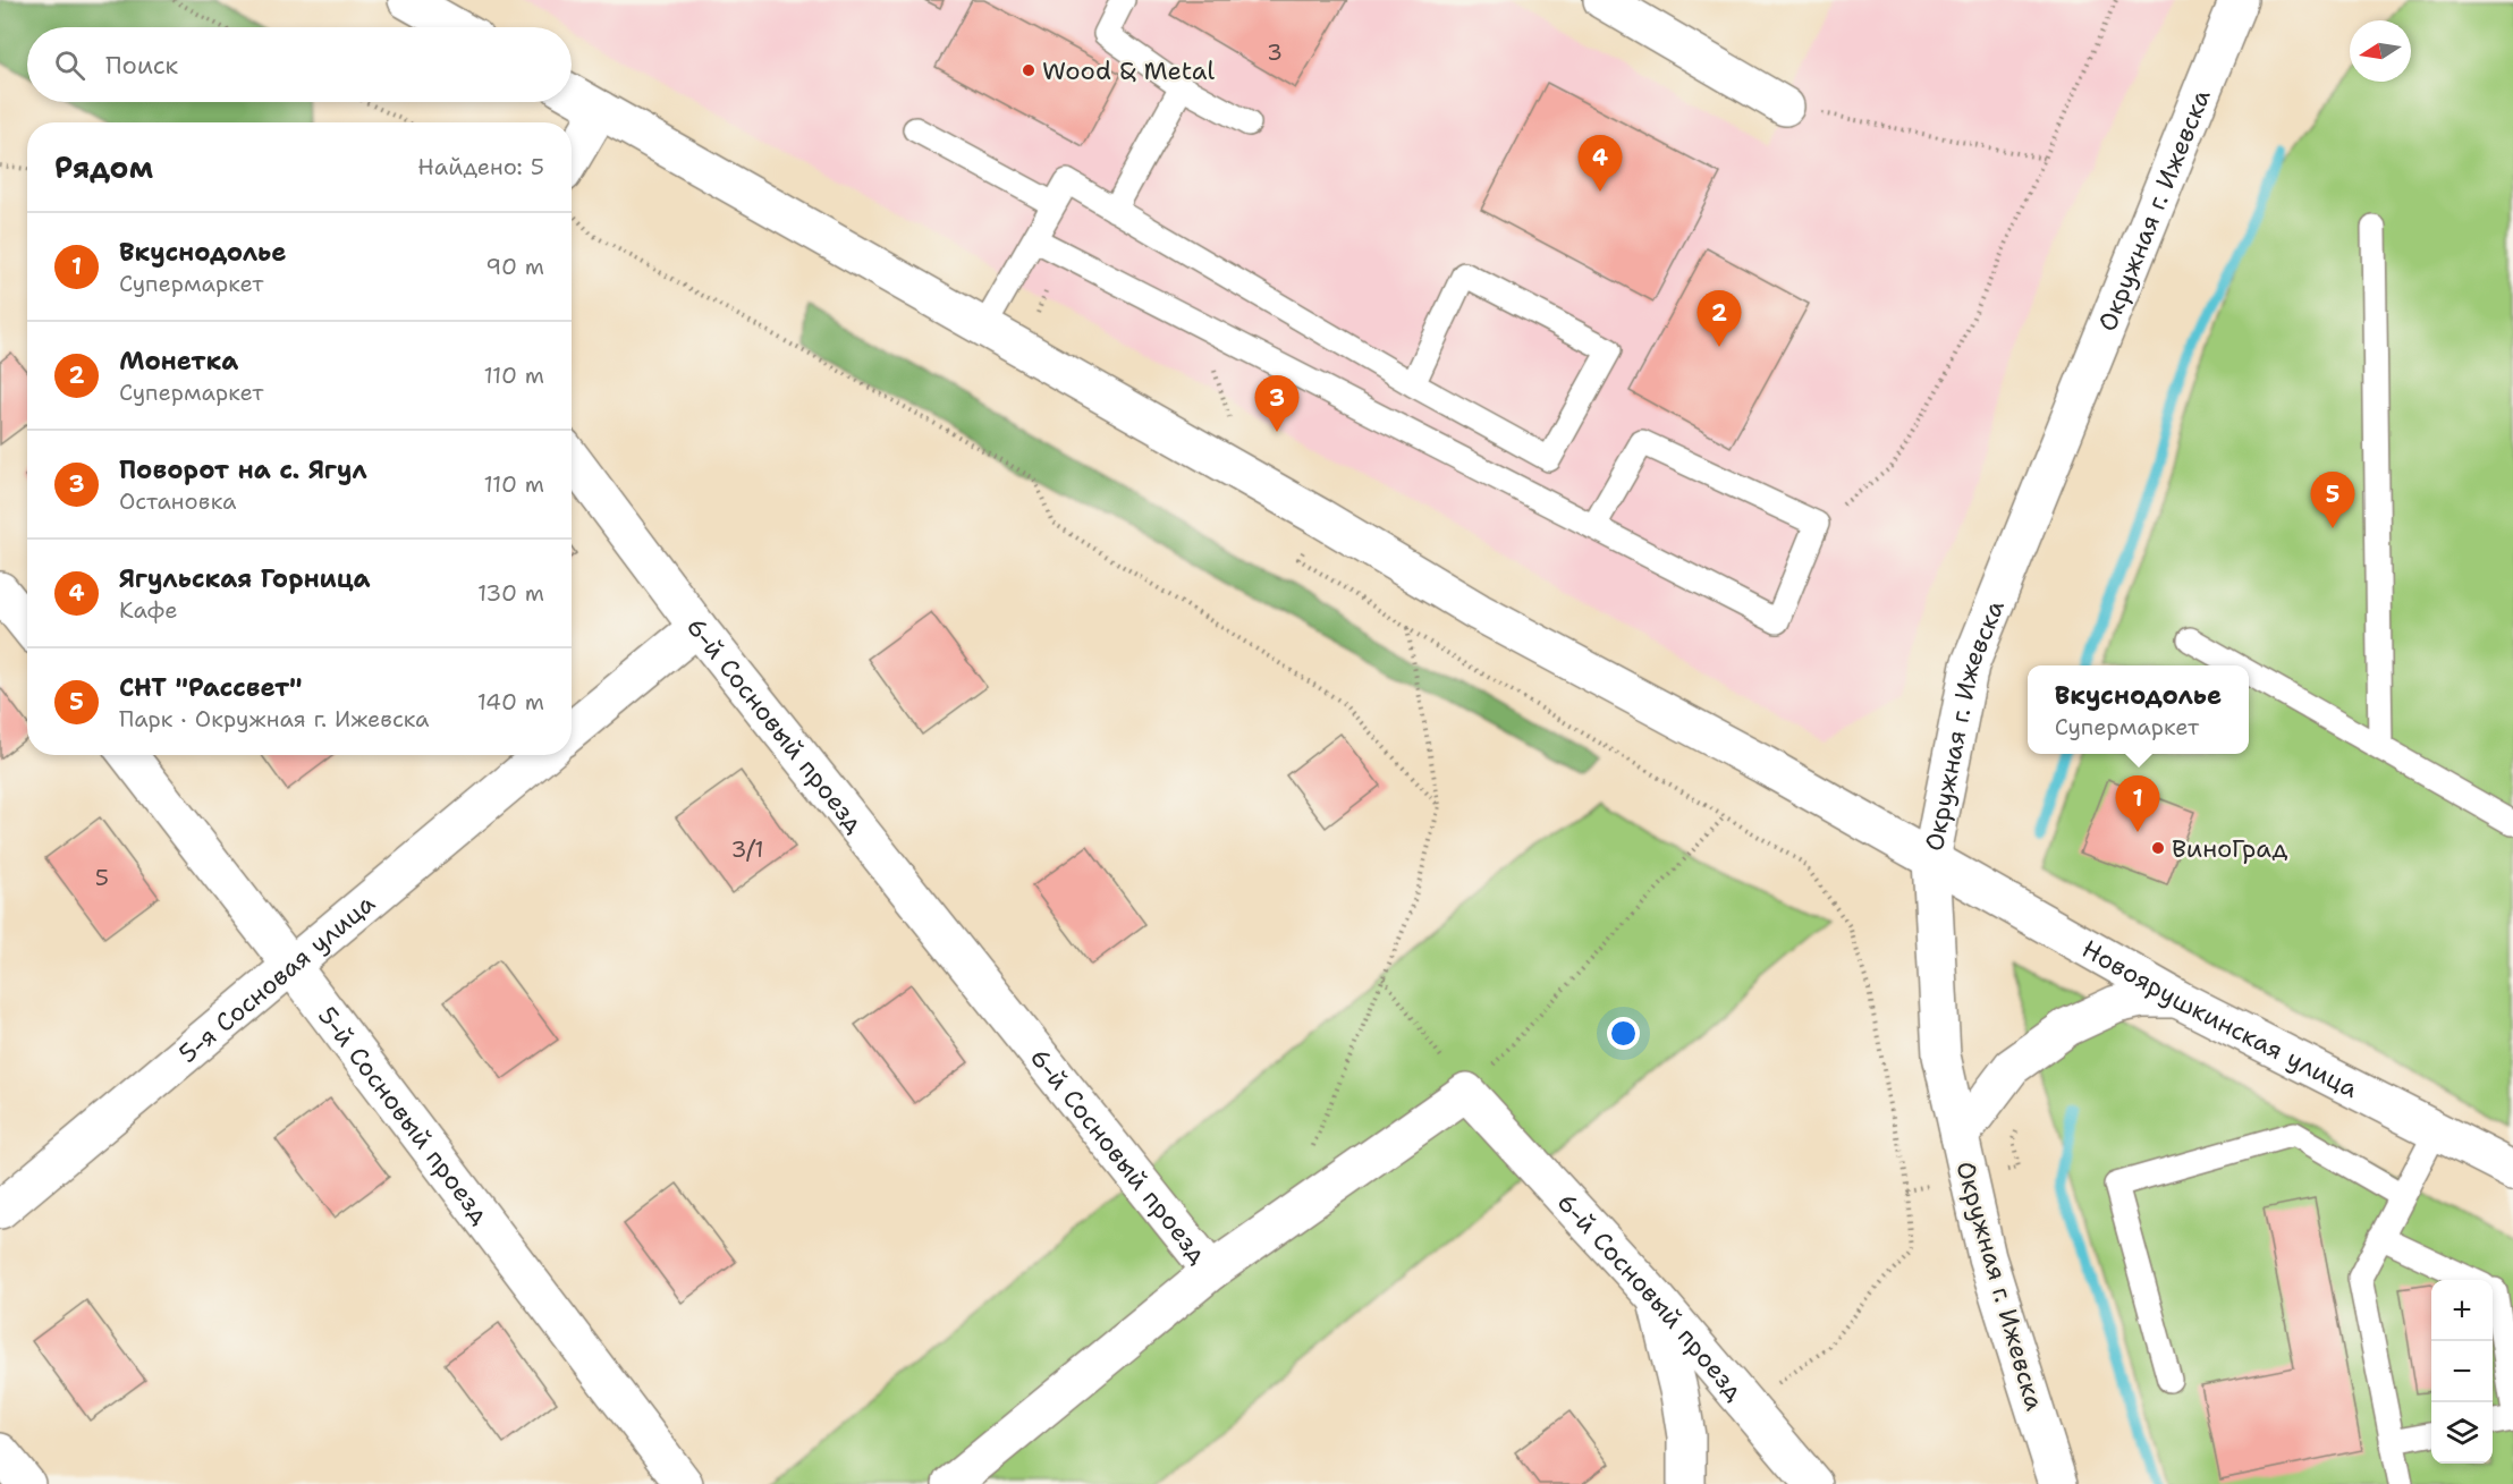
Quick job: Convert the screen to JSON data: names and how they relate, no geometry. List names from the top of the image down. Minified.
{"streets":{"street":["Окружная г. Ижевска","6-й Сосновый проезд","5-я Сосновая улица","Новоярушкинская улица","5-й Сосновый проезд"]},"crossings":[["Окружная г. Ижевска","Новоярушкинская улица"],["5-я Сосновая улица","5-й Сосновый проезд"]],"places":["Wood & Metal","ВиноГрад"],"house_numbers":["3","3/1","5"],"north":"left","page":{"search":"Поиск","heading":["Рядом","Найдено: 5"],"pins":["4","2","3","5","1"],"list":[{"mark":"1","name":"Вкуснодолье","note":"Супермаркет","value":"90 m"},{"mark":"2","name":"Монетка","note":"Супермаркет","value":"110 m"},{"mark":"3","name":"Поворот на с. Ягул","note":"Остановка","value":"110 m"},{"mark":"4","name":"Ягульская Горница","note":"Кафе","value":"130 m"},{"mark":"5","name":"СНТ \"Рассвет\"","note":"Парк · Окружная г. Ижевска","value":"140 m"}],"popup":["Вкуснодолье","Супермаркет"],"map_buttons":["+","−"]}}
